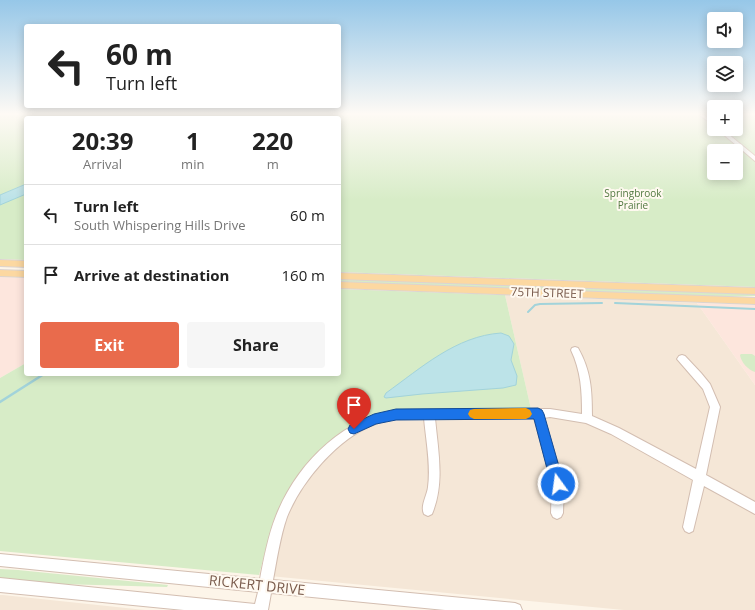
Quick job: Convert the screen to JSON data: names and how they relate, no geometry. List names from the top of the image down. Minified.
{"streets":{"main road":["75TH STREET"],"street":["RICKERT DRIVE"]},"parks":["Springbrook Prairie"],"page":{"map_buttons":["+","−"],"turn":["60 m","Turn left"],"eta":["20:39","Arrival","1","min","220","m"],"list":[{"name":"Turn left","note":"South Whispering Hills Drive","value":"60 m"},{"name":"Arrive at destination","value":"160 m"}],"buttons":["Exit","Share"]}}
